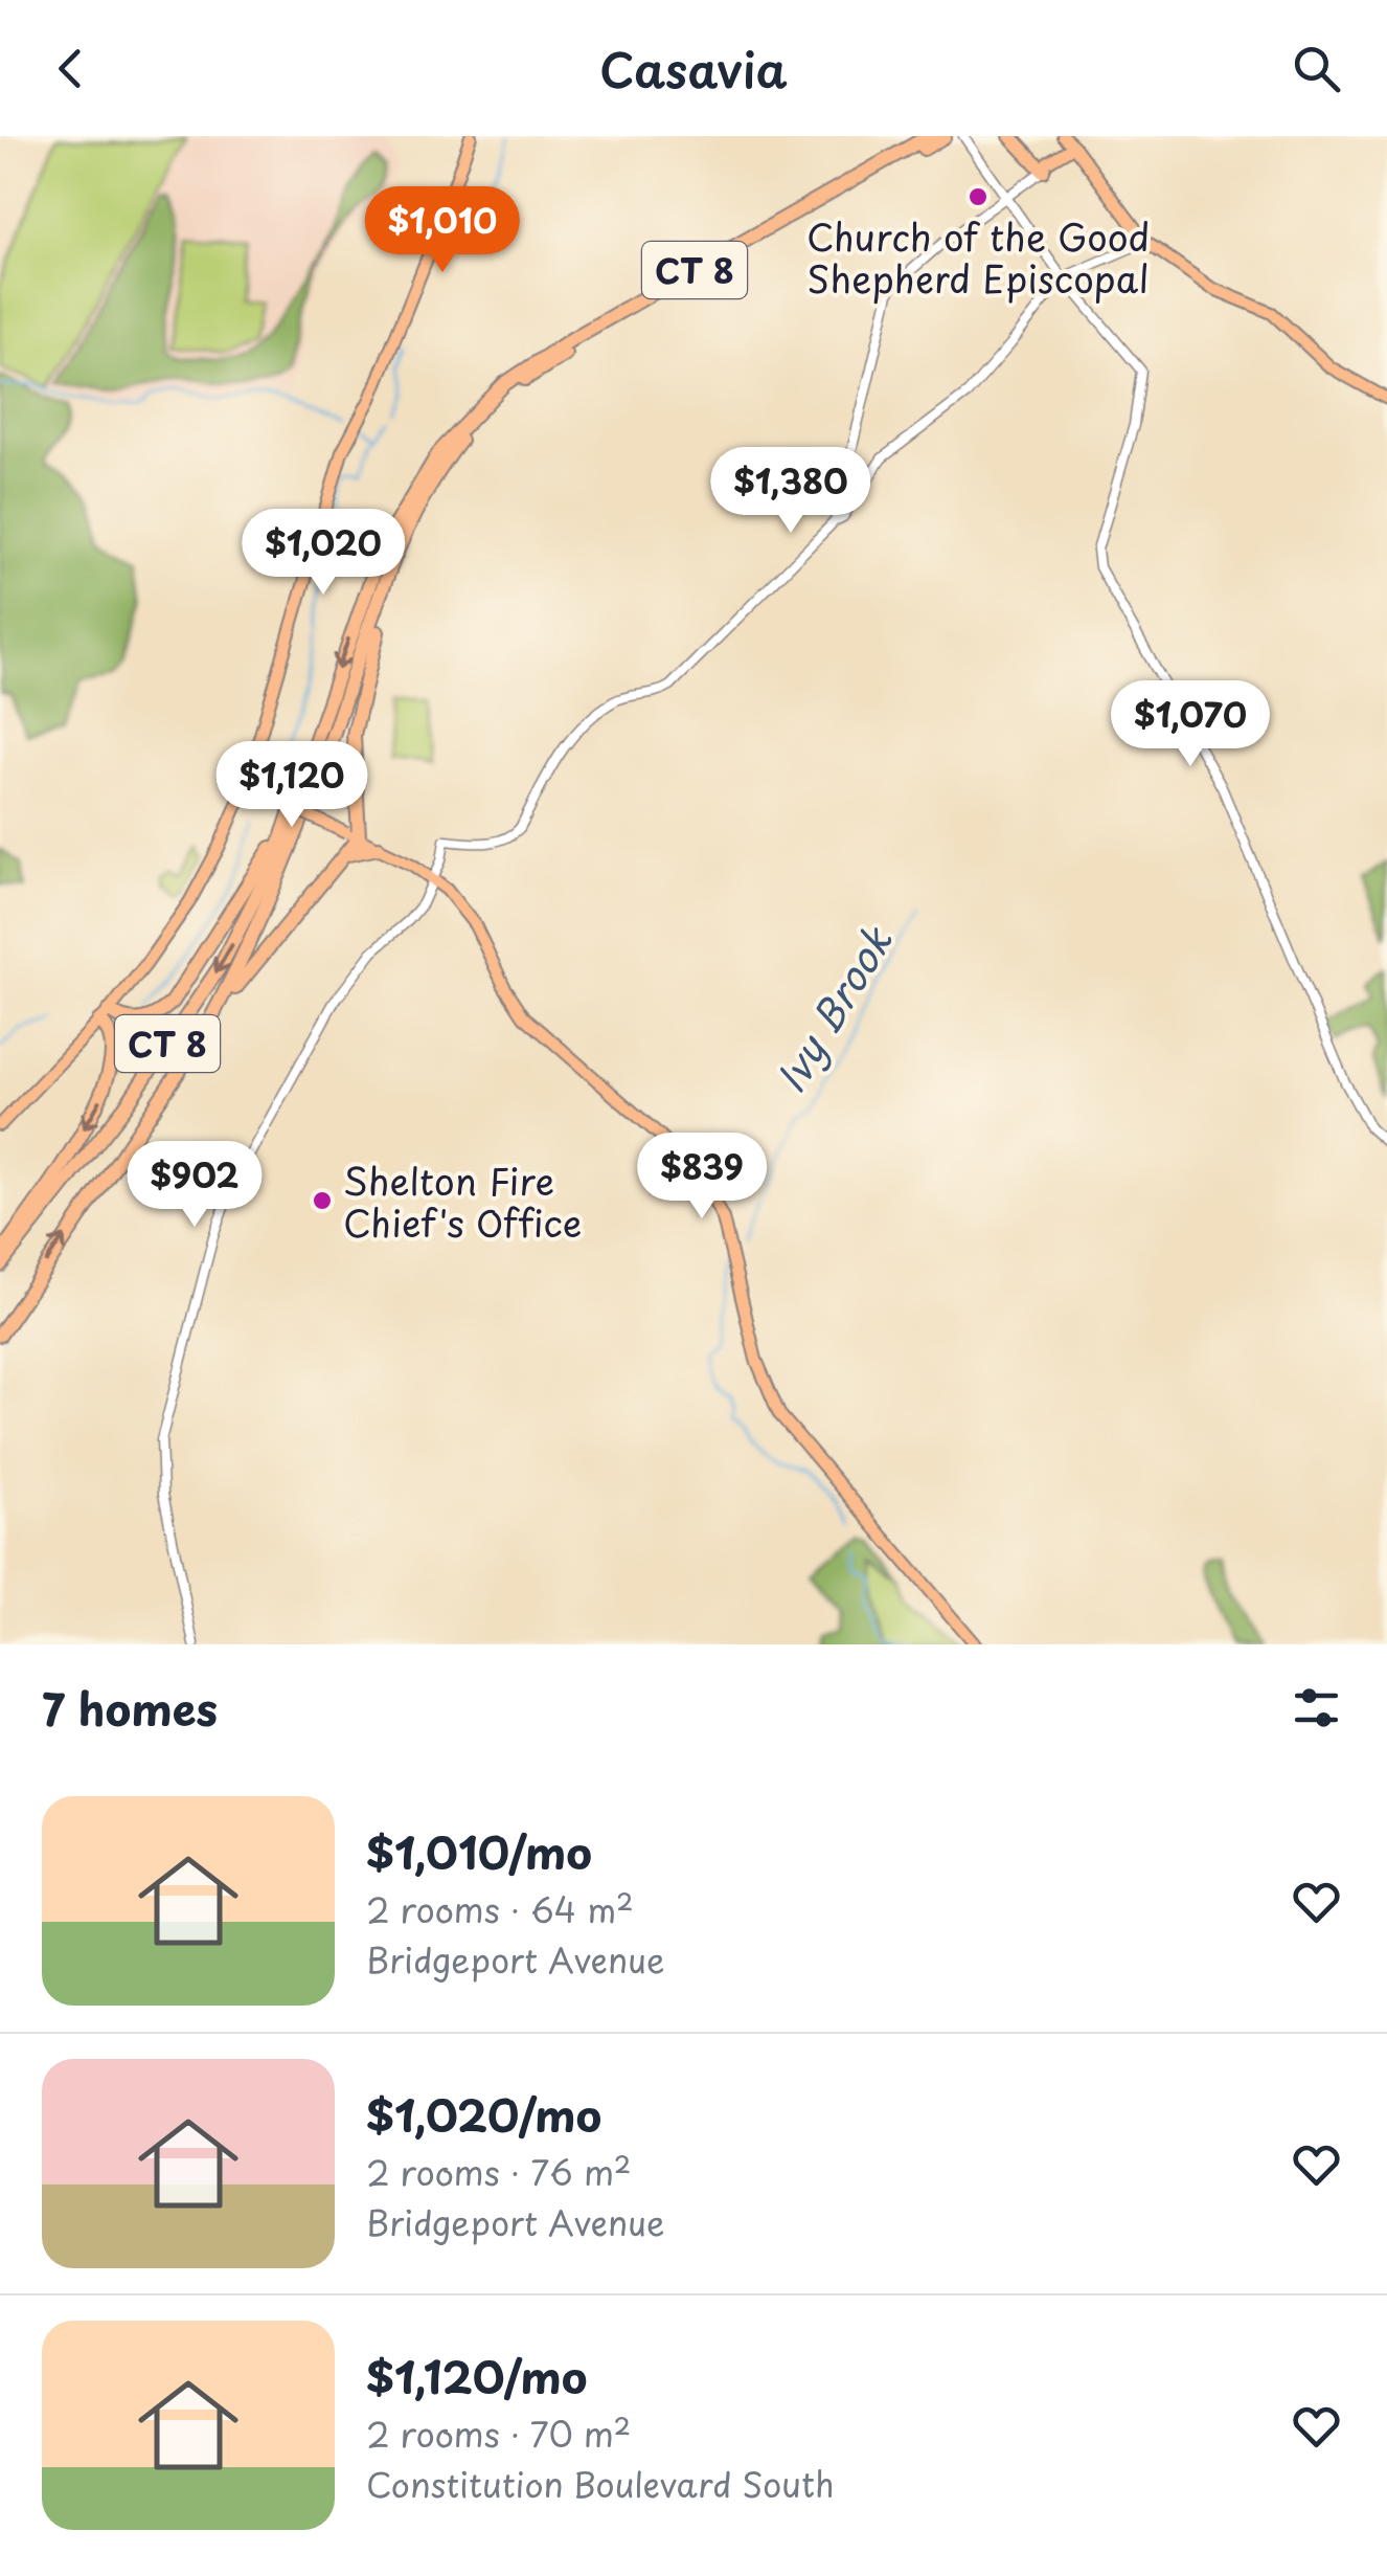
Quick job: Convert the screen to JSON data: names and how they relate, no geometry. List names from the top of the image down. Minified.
{"streets":{"highway":["CT 8"]},"water":["Ivy Brook"],"places":["Church of the Good Shepherd Episcopal","Shelton Fire Chief's Office"],"page":{"header":"Casavia","price":["$1,010","$1,380","$1,020","$1,070","$1,120","$839","$902"],"heading":"7 homes","list":[{"name":"$1,010/mo","note":"2 rooms · 64 m² · Bridgeport Avenue"},{"name":"$1,020/mo","note":"2 rooms · 76 m² · Bridgeport Avenue"},{"name":"$1,120/mo","note":"2 rooms · 70 m² · Constitution Boulevard South"}]}}
